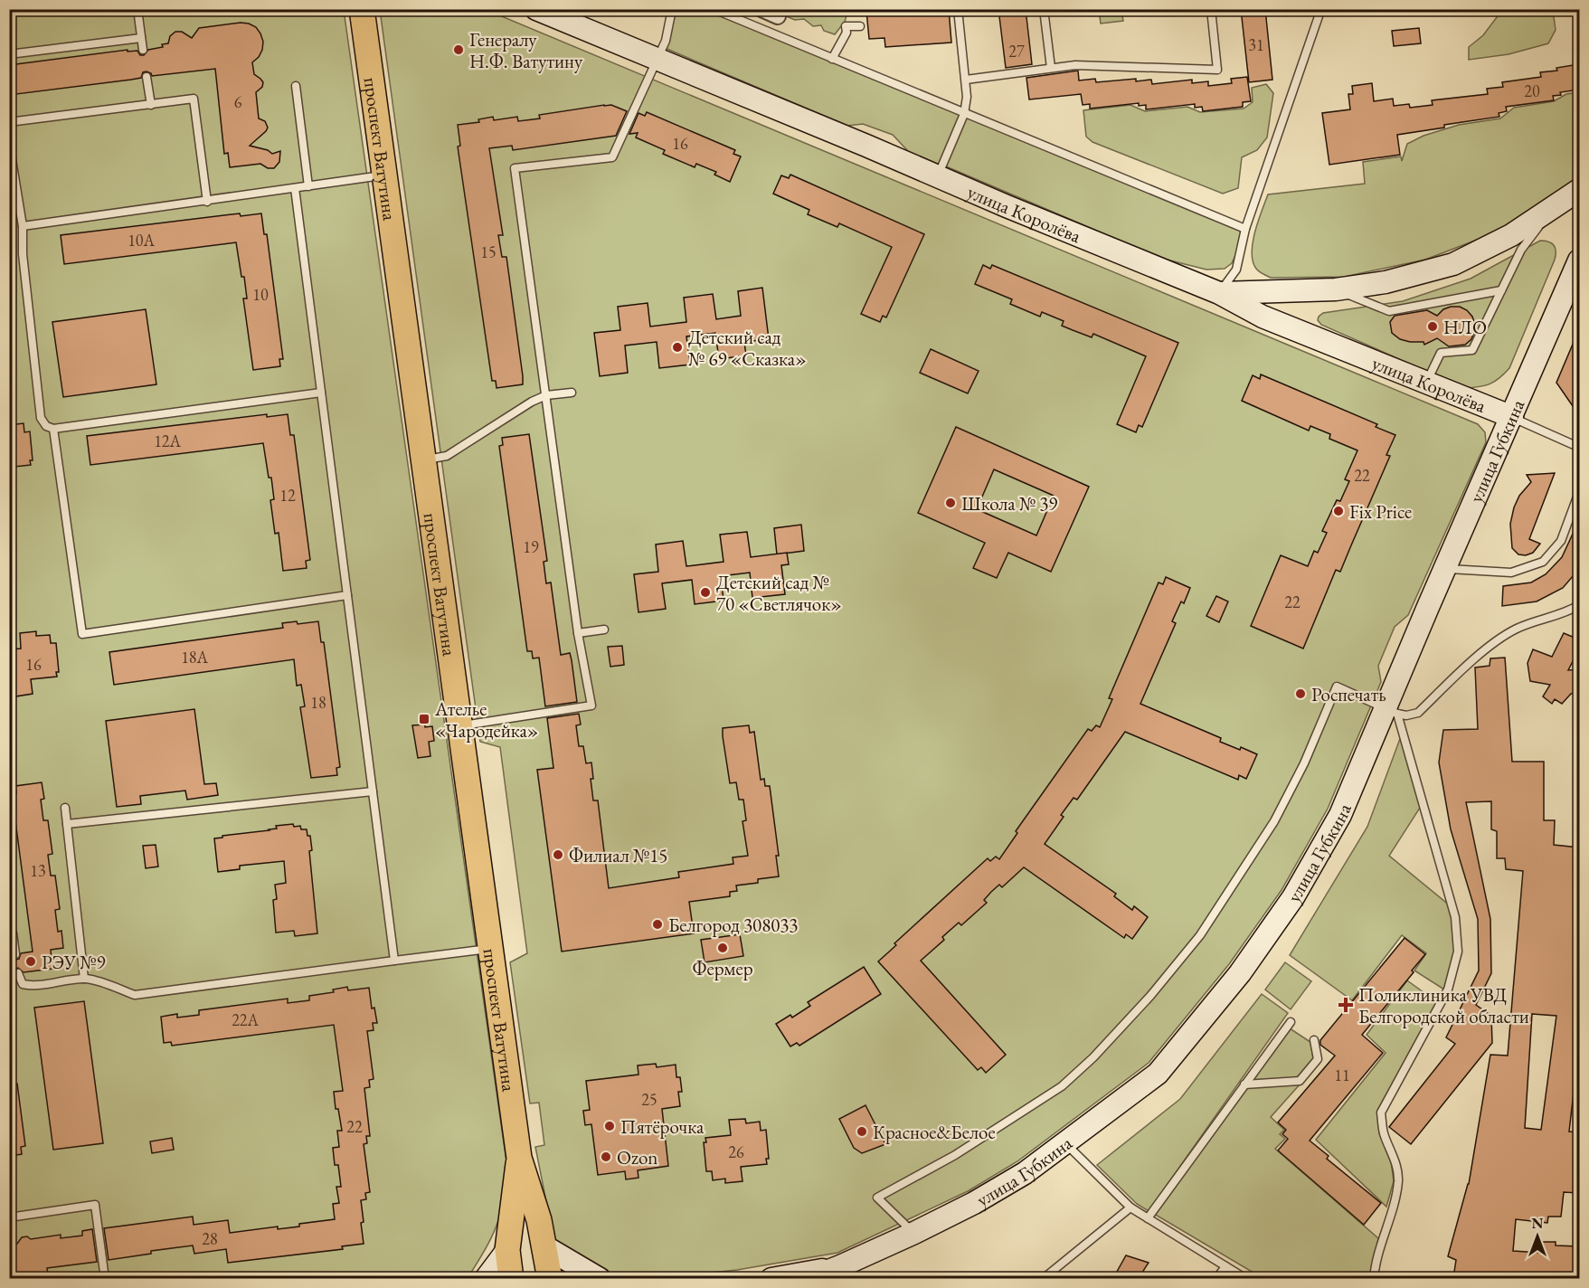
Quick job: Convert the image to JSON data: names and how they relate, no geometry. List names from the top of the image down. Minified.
{"streets":{"main road":["проспект Ватутина","улица Королёва","улица Губкина"]},"crossings":[["улица Королёва","улица Губкина"]],"places":{"other":["Генералу Н.Ф. Ватутину","НЛО","Детский сад № 69 «Сказка»","Школа № 39","Fix Price","Детский сад № 70 «Светлячок»","Роспечать","Филиал №15","Белгород 308033","Фермер","РЭУ №9","Пятёрочка","Красное&Белое","Ozon"],"transit":["Ателье «Чародейка»"],"health":["Поликлиника УВД Белгородской области"]},"house_numbers":["31","27","20","6","16","10А","15","10","12А","22","12","19","22","18А","16","18","13","22А","11","25","22","26","28"],"north":"top"}
